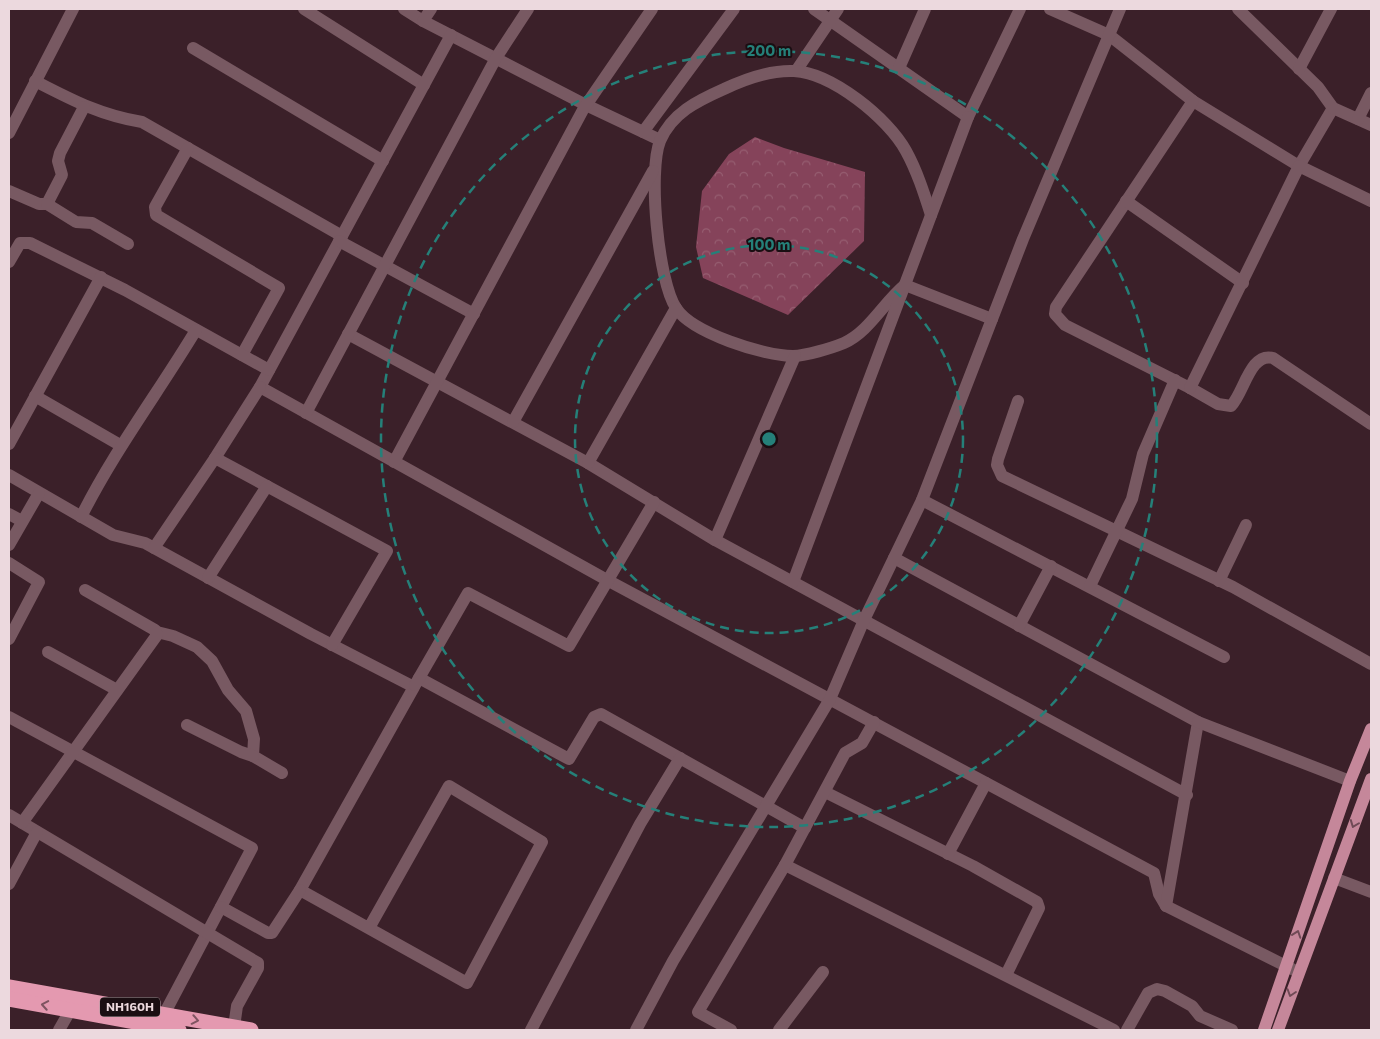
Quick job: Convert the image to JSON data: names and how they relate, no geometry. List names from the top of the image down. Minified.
{"streets":{"highway":["NH160H"]},"rings":["200 m","100 m"]}
